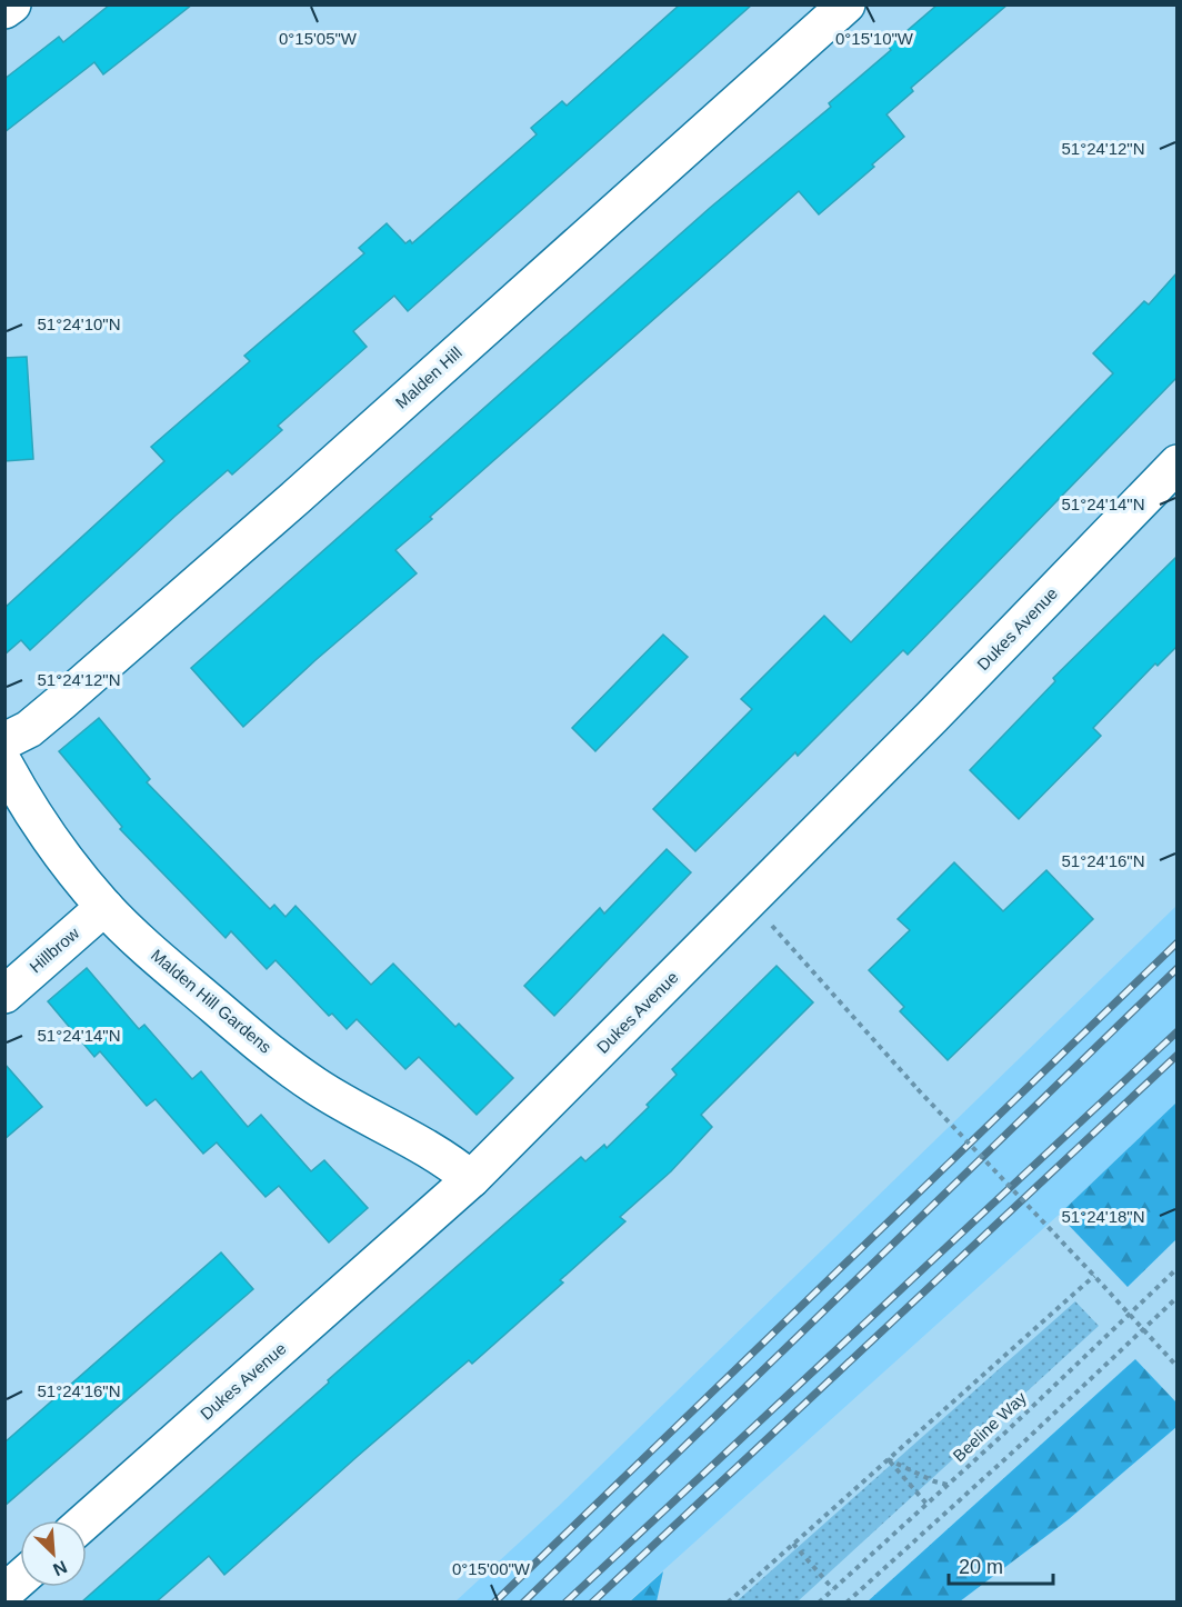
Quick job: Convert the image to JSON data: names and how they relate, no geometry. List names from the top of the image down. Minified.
{"streets":{"street":["Malden Hill","Dukes Avenue","Hillbrow","Malden Hill Gardens"],"path":["Beeline Way"]},"crossings":[["Dukes Avenue","Malden Hill Gardens"],["Hillbrow","Malden Hill Gardens"]],"scale_bar":"20 m","north":"bottom right","coordinates":["0°15'05\"W","0°15'10\"W","51°24'12\"N","51°24'10\"N","51°24'14\"N","51°24'16\"N","51°24'18\"N","0°15'00\"W"]}
